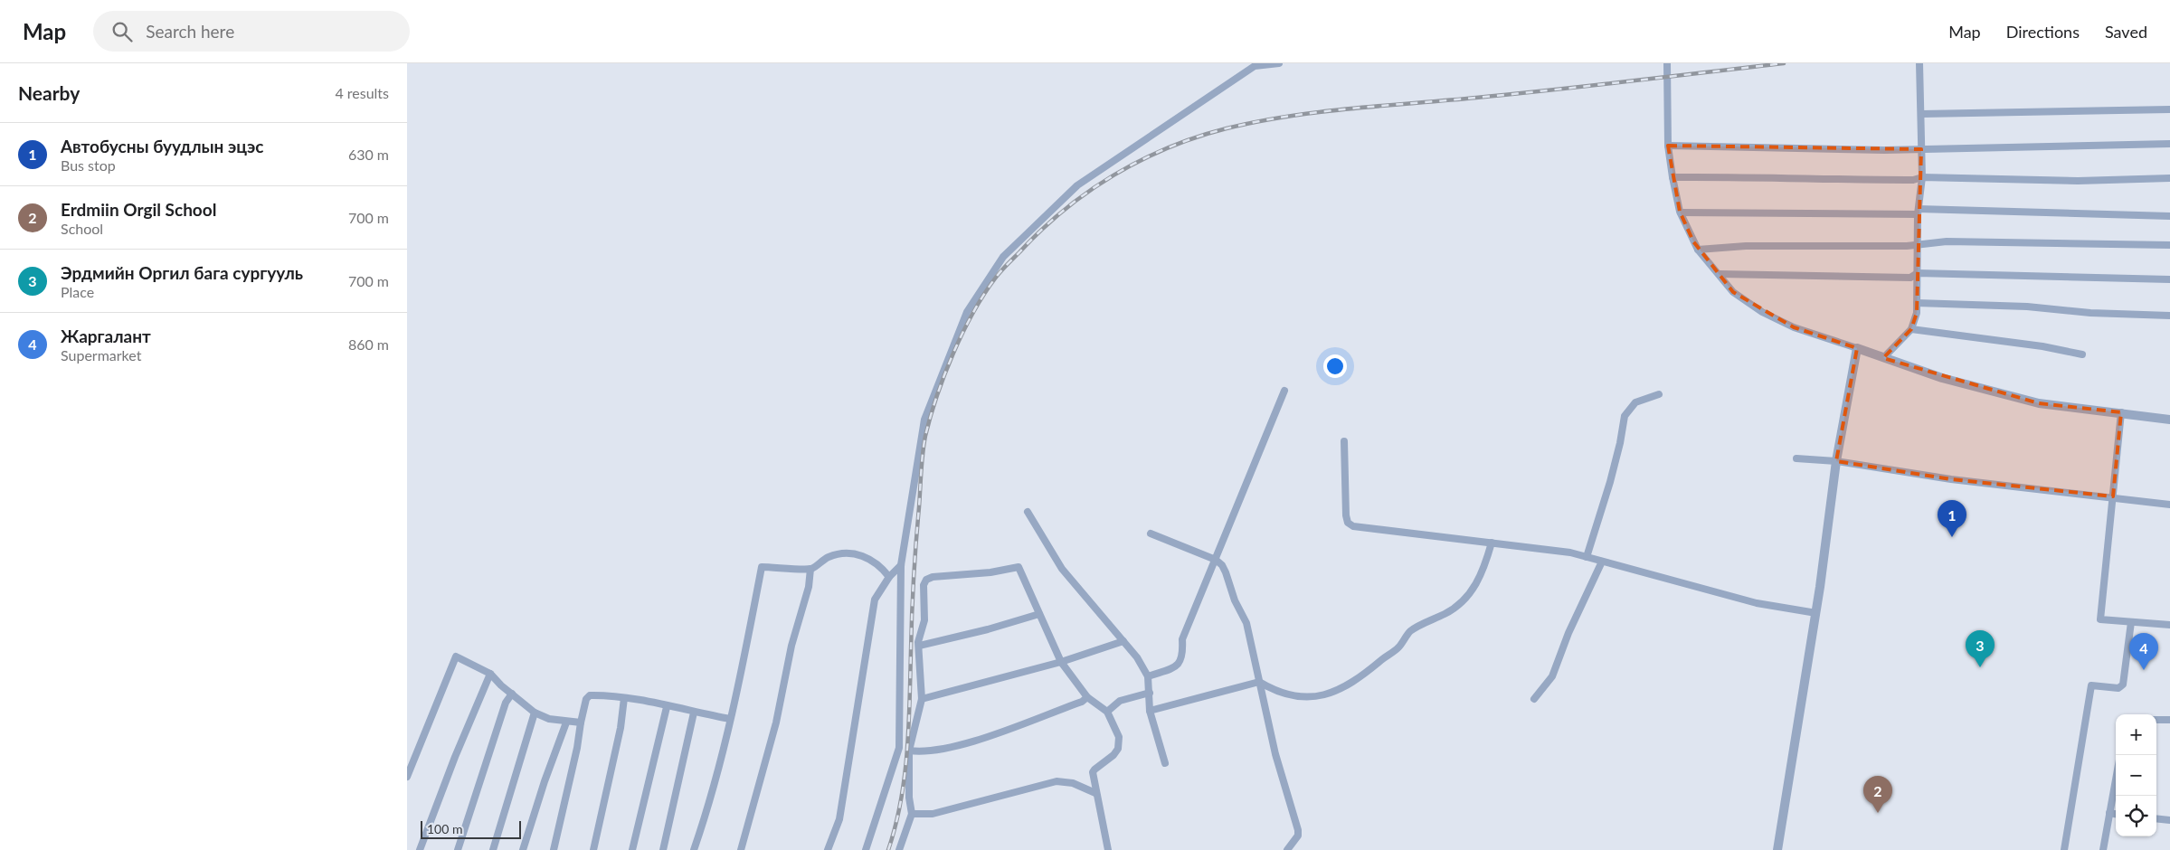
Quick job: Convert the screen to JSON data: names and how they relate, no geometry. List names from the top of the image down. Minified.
{"scale_bar":"100 m","page":{"header":"Map","search":"Search here","nav":["Map","Directions","Saved"],"heading":["Nearby","4 results"],"list":[{"mark":"1","name":"Автобусны буудлын эцэс","note":"Bus stop","value":"630 m"},{"mark":"2","name":"Erdmiin Orgil School","note":"School","value":"700 m"},{"mark":"3","name":"Эрдмийн Оргил бага сургууль","note":"Place","value":"700 m"},{"mark":"4","name":"Жаргалант","note":"Supermarket","value":"860 m"}],"pins":["1","3","4","2"],"map_buttons":["+","−"],"scale":"100 m"}}
